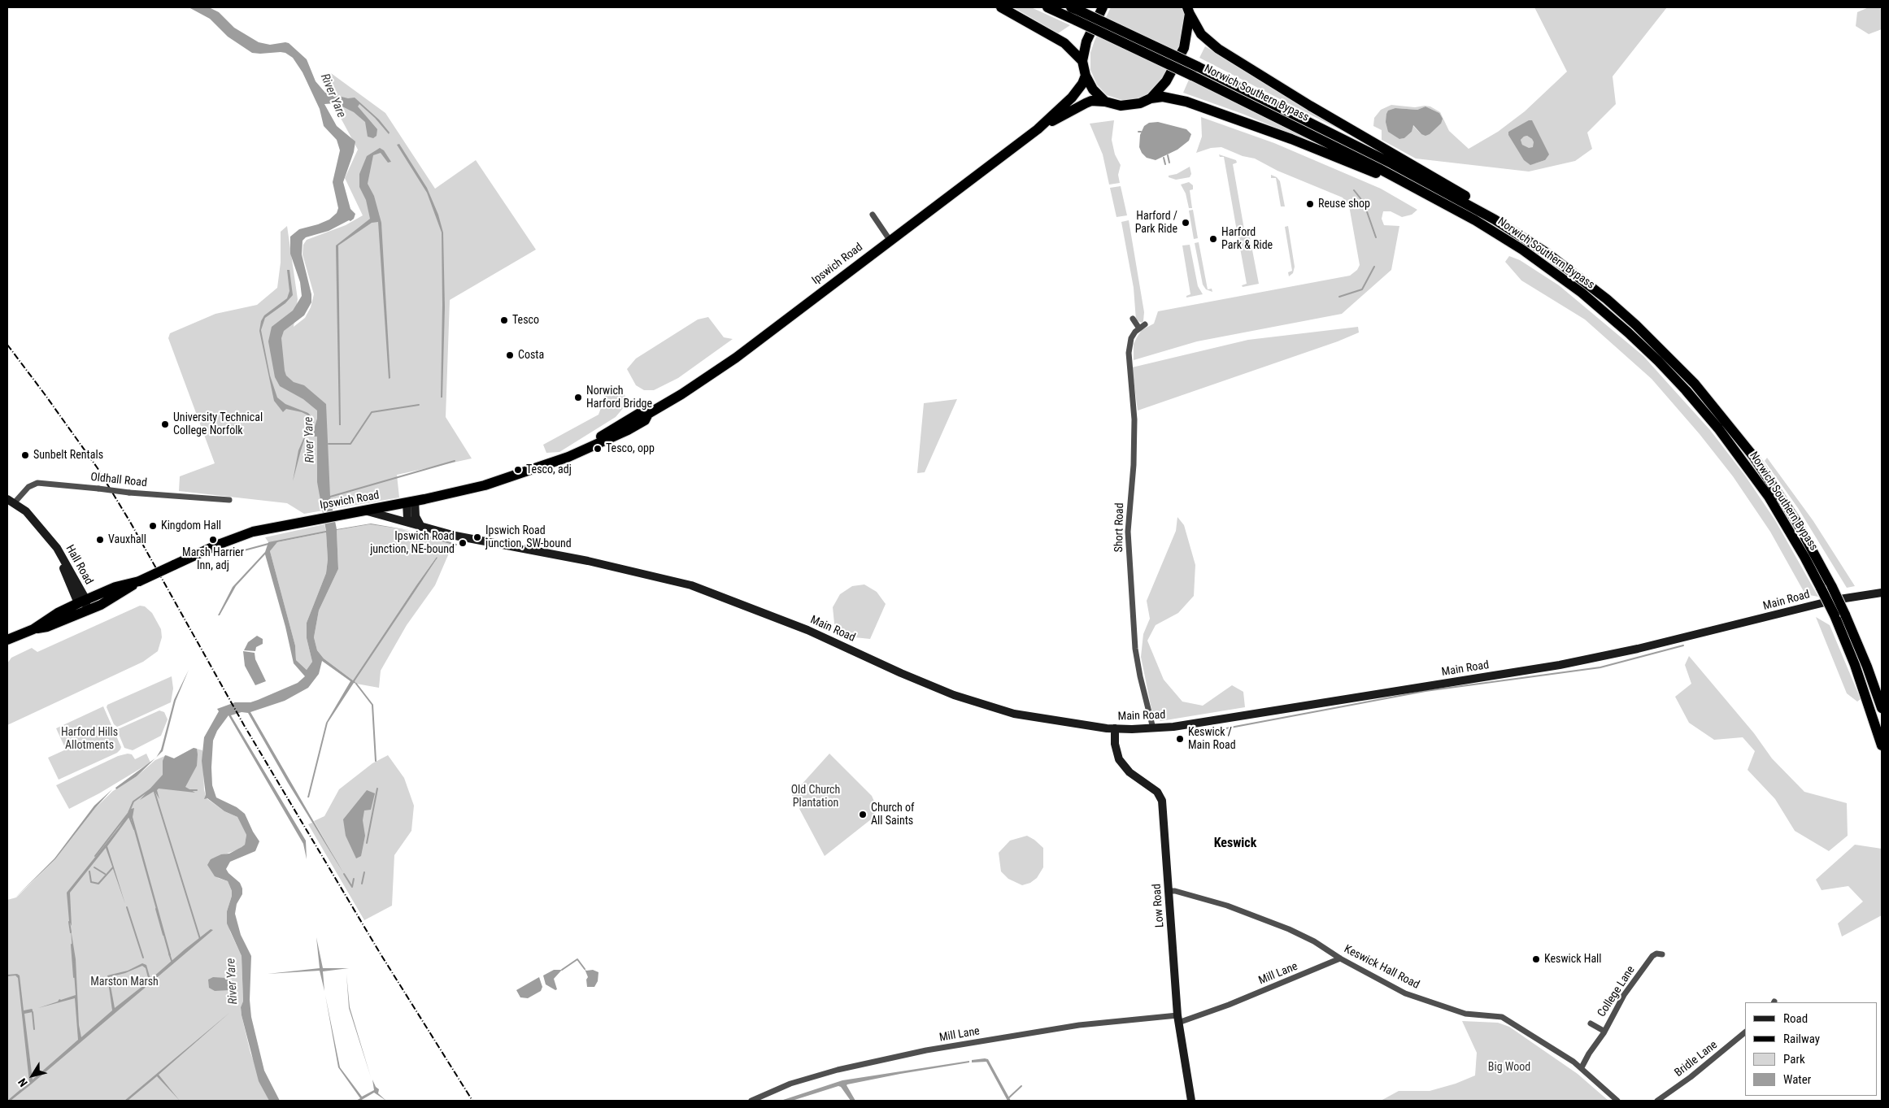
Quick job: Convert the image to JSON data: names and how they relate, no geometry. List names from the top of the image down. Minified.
{"streets":{"highway":["Norwich Southern Bypass","Ipswich Road"],"main road":["Hall Road","Main Road","Low Road"],"street":["Oldhall Road","Short Road","Keswick Hall Road","Mill Lane","College Lane","Bridle Lane"]},"crossings":[["Ipswich Road","Hall Road"],["Ipswich Road","Main Road"],["Oldhall Road","Hall Road"],["Short Road","Main Road"],["Main Road","Low Road"],["Low Road","Keswick Hall Road"],["Low Road","Mill Lane"],["Keswick Hall Road","Mill Lane"],["Keswick Hall Road","College Lane"]],"districts":["Keswick"],"water":["River Yare"],"parks":["Harford Hills Allotments","Old Church Plantation","Marston Marsh","Big Wood"],"places":["Reuse shop","Harford / Park Ride","Harford Park & Ride","Tesco","Costa","Norwich Harford Bridge","University Technical College Norfolk","Tesco, opp","Sunbelt Rentals","Tesco, adj","Kingdom Hall","Ipswich Road junction, SW-bound","Vauxhall","Marsh Harrier Inn, adj","Ipswich Road junction, NE-bound","Keswick / Main Road","Church of All Saints","Keswick Hall"],"legend":["Road","Railway","Park","Water"],"north":"bottom left"}
